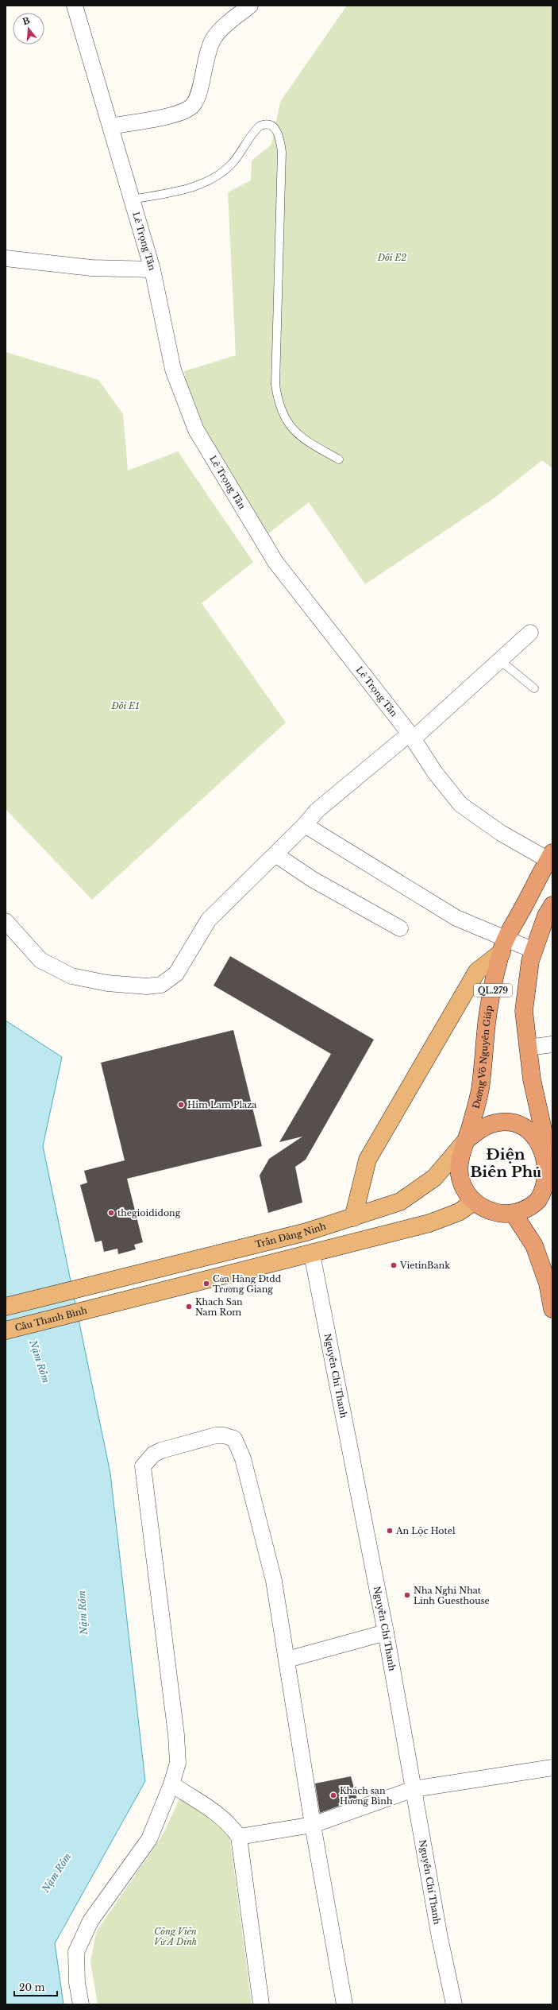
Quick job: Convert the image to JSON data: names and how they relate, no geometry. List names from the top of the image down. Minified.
{"streets":{"highway":["QL.279","Đường Võ Nguyên Giáp"],"main road":["Trần Đăng Ninh","Cầu Thanh Bình"],"street":["Lê Trọng Tấn","Nguyễn Chí Thanh"]},"crossings":[["Lê Trọng Tấn","Đường Võ Nguyên Giáp"],["QL.279","Đường Võ Nguyên Giáp"],["QL.279","Trần Đăng Ninh"],["Đường Võ Nguyên Giáp","Trần Đăng Ninh"],["Cầu Thanh Bình","Nguyễn Chí Thanh"]],"districts":["Điện Biên Phủ"],"water":["Nậm Rốm"],"parks":["Đồi E2","Đồi E1","Công Viên Vừ A Dính"],"places":["Him Lam Plaza","thegioididong","VietinBank","Cửa Hàng Đtdđ Trường Giang","Khach San Nam Rom","An Lộc Hotel","Nha Nghi Nhat Linh Guesthouse","Khách sạn Hương Bình"],"scale_bar":"20 m","north":"top"}
